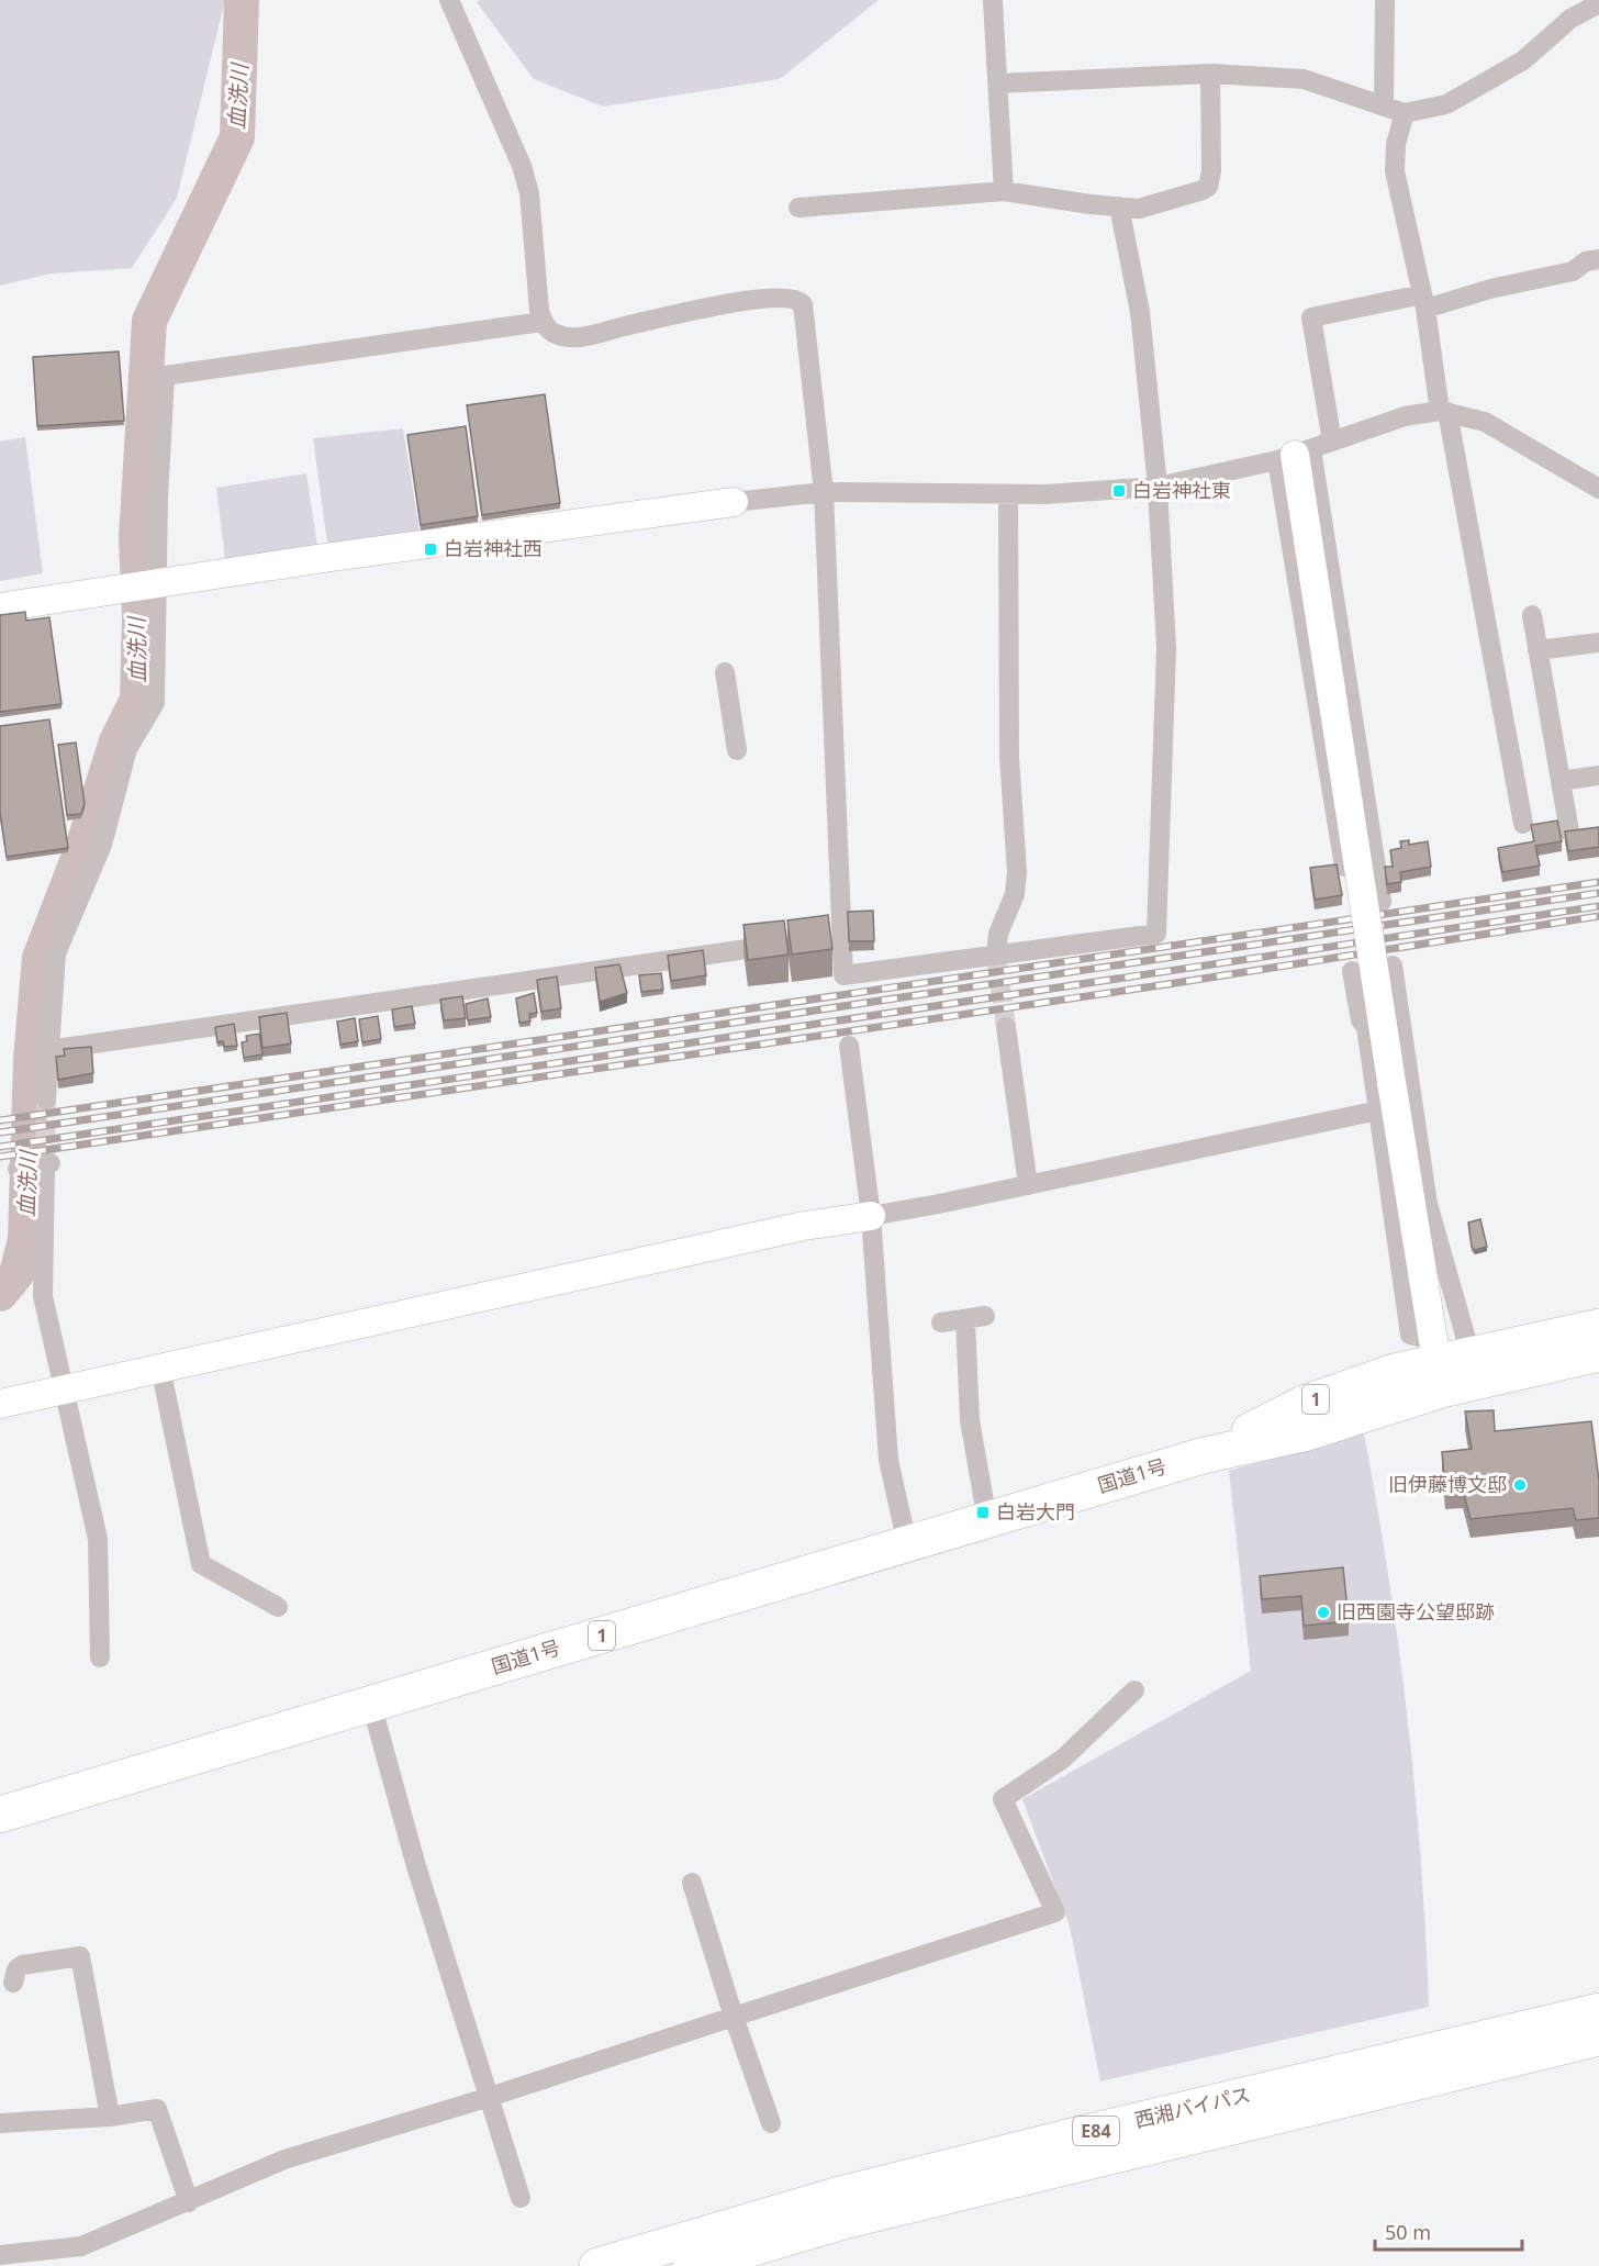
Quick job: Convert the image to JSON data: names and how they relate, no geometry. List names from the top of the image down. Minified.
{"streets":{"highway":["1","国道1号","西湘バイパス","E84"]},"water":["血洗川"],"places":{"transit":["白岩神社東","白岩神社西","白岩大門"],"other":["旧伊藤博文邸","旧西園寺公望邸跡"]},"scale_bar":"50 m"}
